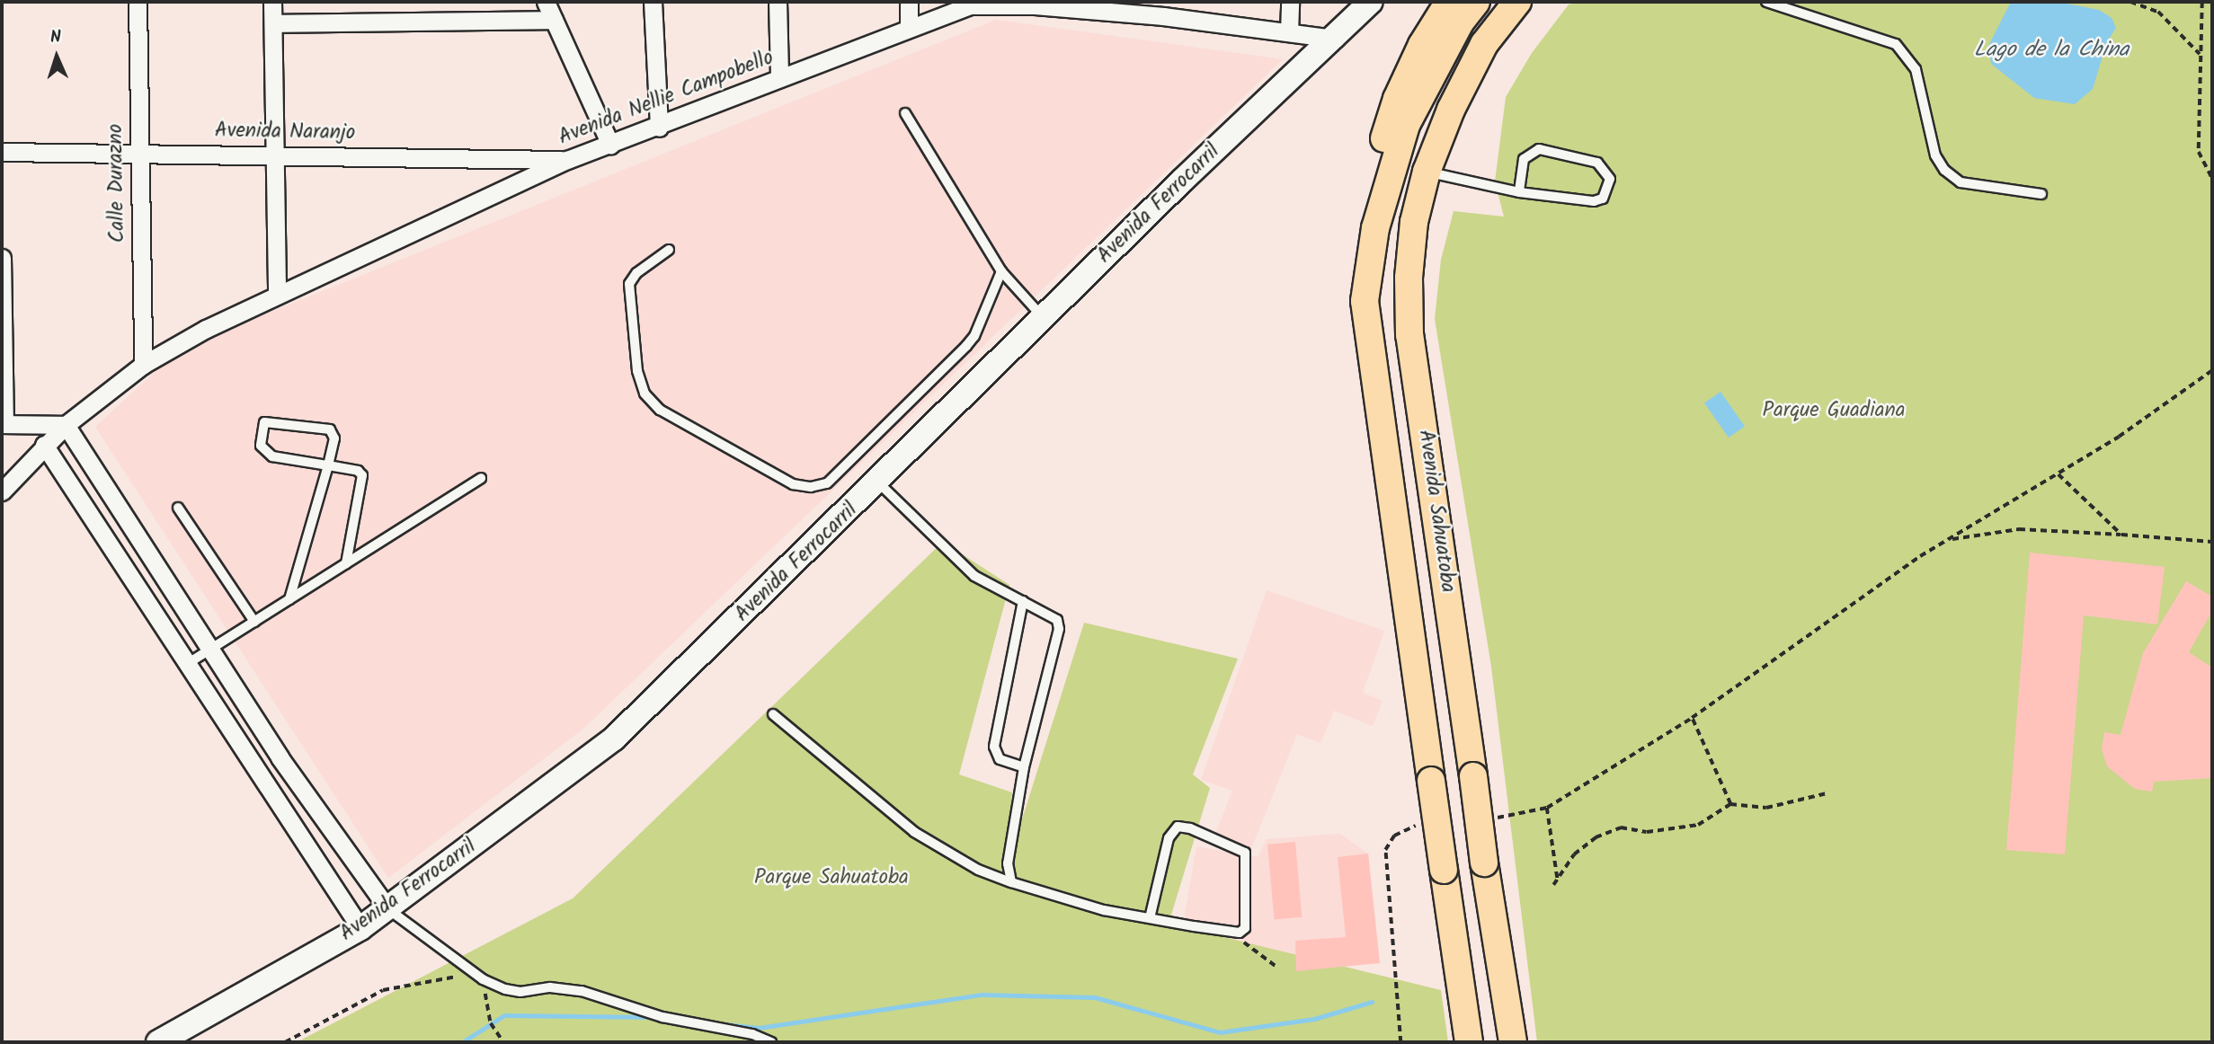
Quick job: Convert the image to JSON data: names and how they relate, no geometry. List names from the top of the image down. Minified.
{"streets":{"main road":["Avenida Sahuatoba"],"street":["Avenida Nellie Campobello","Avenida Naranjo","Calle Durazno","Avenida Ferrocarril"]},"crossings":[["Avenida Nellie Campobello","Avenida Naranjo"],["Avenida Nellie Campobello","Calle Durazno"],["Avenida Nellie Campobello","Avenida Ferrocarril"],["Avenida Naranjo","Calle Durazno"]],"water":["Lago de la China"],"parks":["Parque Guadiana","Parque Sahuatoba"],"north":"top"}
